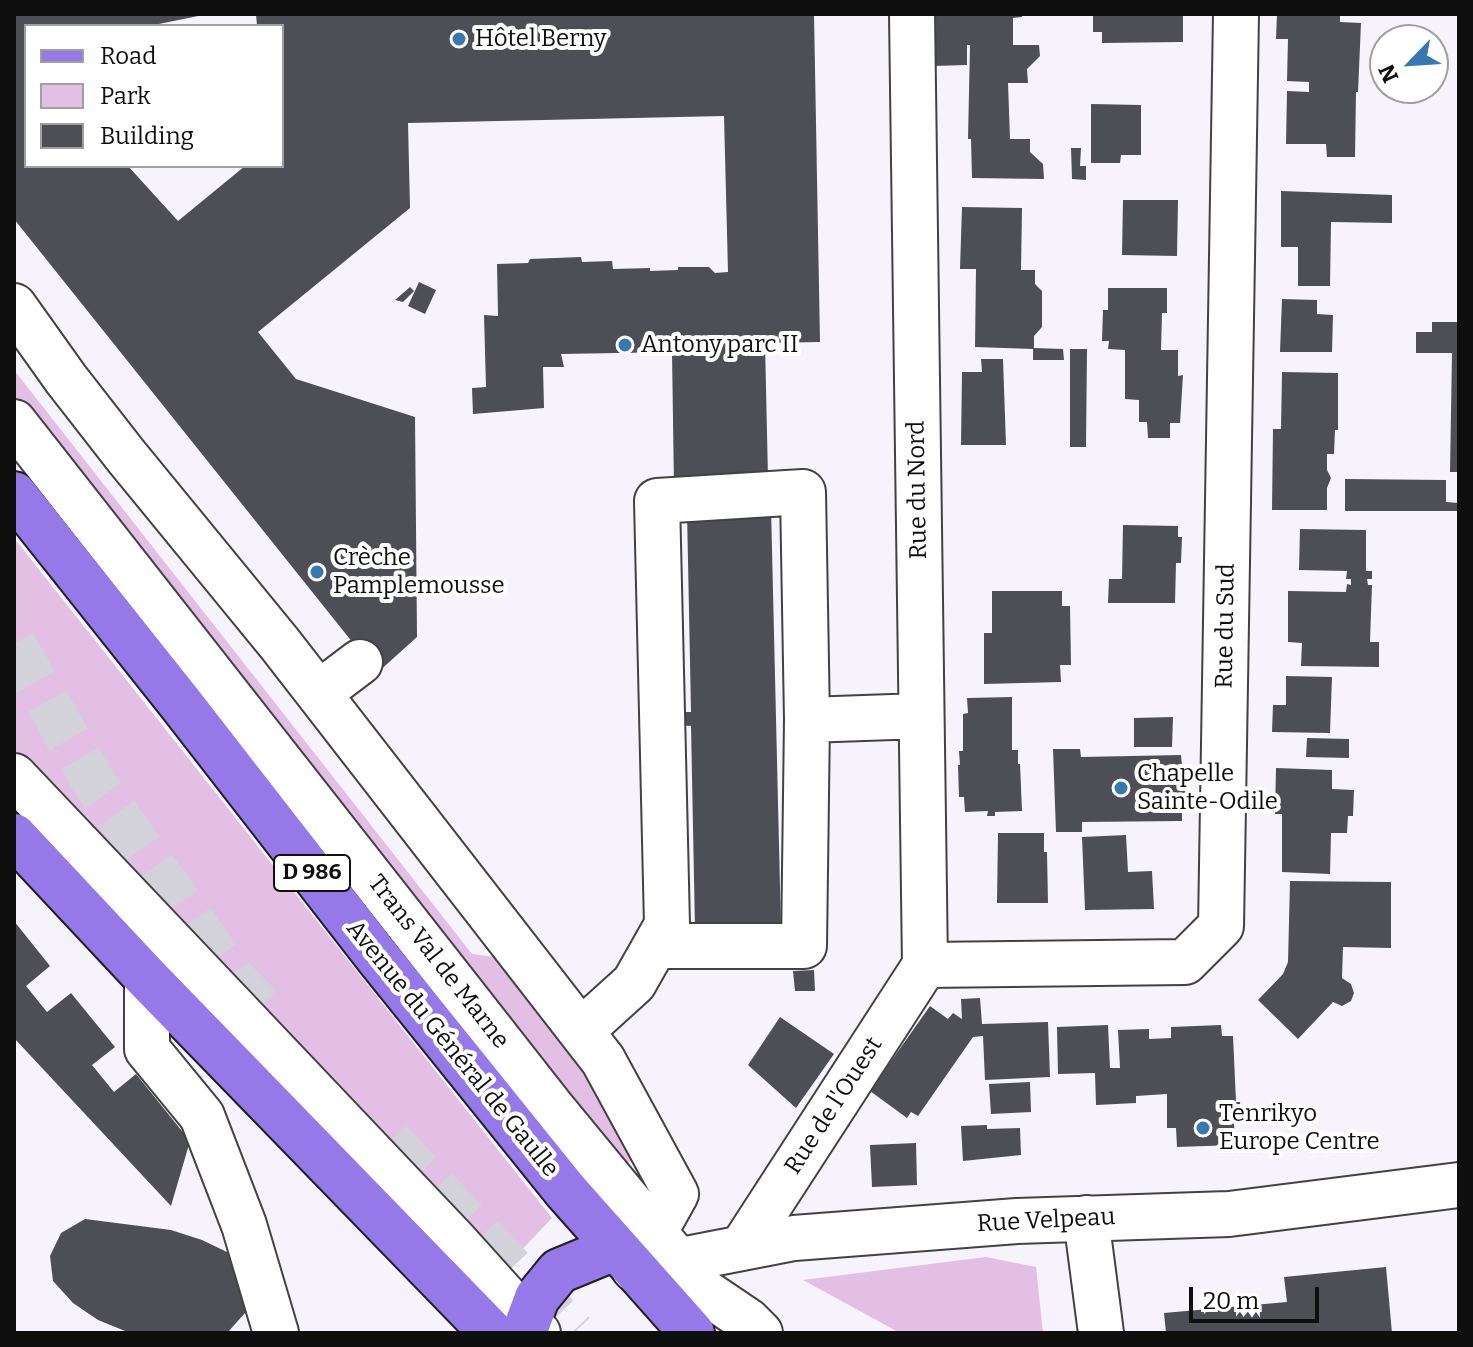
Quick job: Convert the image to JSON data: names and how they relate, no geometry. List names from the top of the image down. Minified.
{"streets":{"main road":["D 986","Avenue du Général de Gaulle"],"street":["Rue du Nord","Rue du Sud","Trans Val de Marne","Rue de l'Ouest","Rue Velpeau"]},"crossings":[["Rue du Nord","Rue du Sud"],["Rue du Nord","Rue de l'Ouest"],["Rue du Sud","Rue de l'Ouest"],["Trans Val de Marne","Avenue du Général de Gaulle"],["Trans Val de Marne","Rue de l'Ouest"],["Trans Val de Marne","Rue Velpeau"],["Avenue du Général de Gaulle","Rue de l'Ouest"],["Avenue du Général de Gaulle","Rue Velpeau"],["Rue de l'Ouest","Rue Velpeau"]],"places":["Hôtel Berny","Antony parc II","Crèche Pamplemousse","Chapelle Sainte-Odile","Tenrikyo Europe Centre"],"legend":["Road","Park","Building"],"scale_bar":"20 m","north":"bottom left"}
